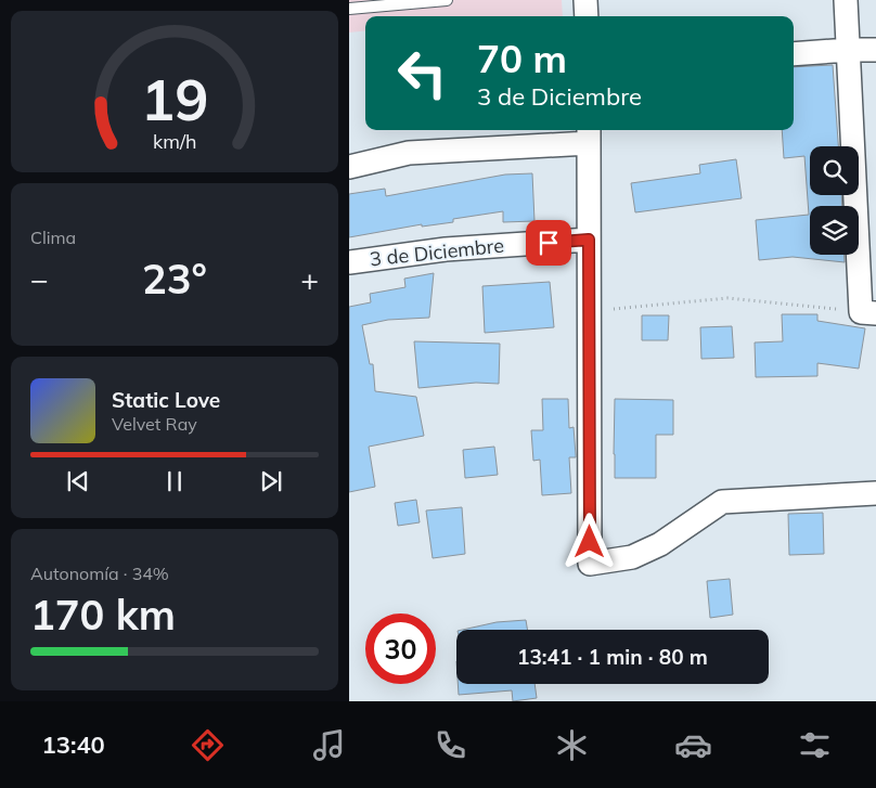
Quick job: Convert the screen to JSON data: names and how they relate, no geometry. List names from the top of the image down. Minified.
{"streets":{"street":["3 de Diciembre"]},"page":{"turn":["70 m","3 de Diciembre"],"tile":["Clima",["Autonomía · 34%","170 km"]],"heat":["−","23°","+"],"song":["Static Love","Velvet Ray"],"limit":"30","trip":"13:41 · 1 min · 80 m","tabs":"13:40","gauge":["19","km/h"]}}
